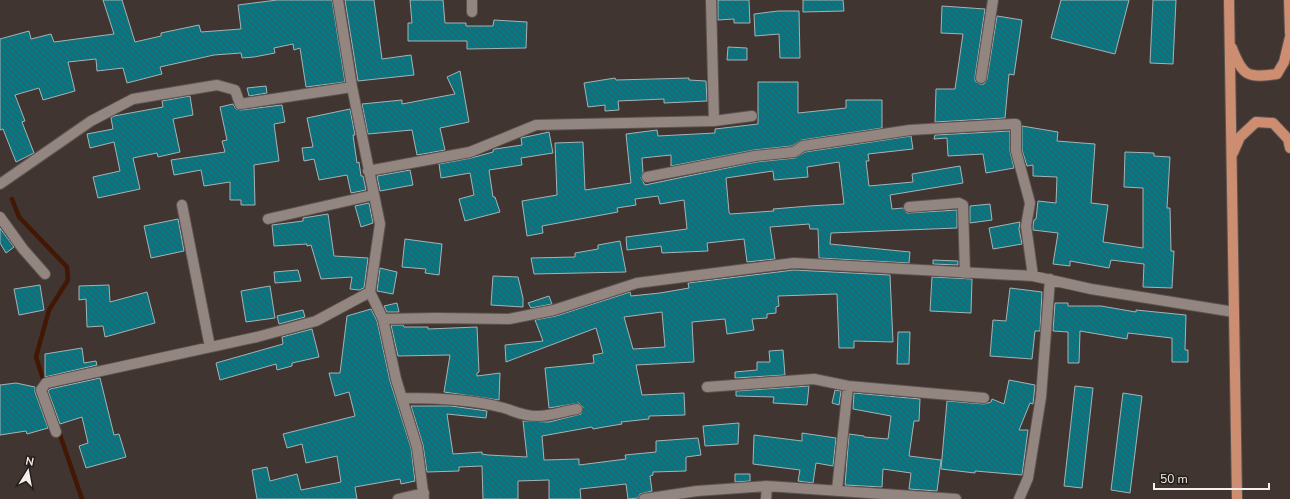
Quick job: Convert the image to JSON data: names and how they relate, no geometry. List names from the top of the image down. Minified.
{"scale_bar":"50 m","north":"top"}
